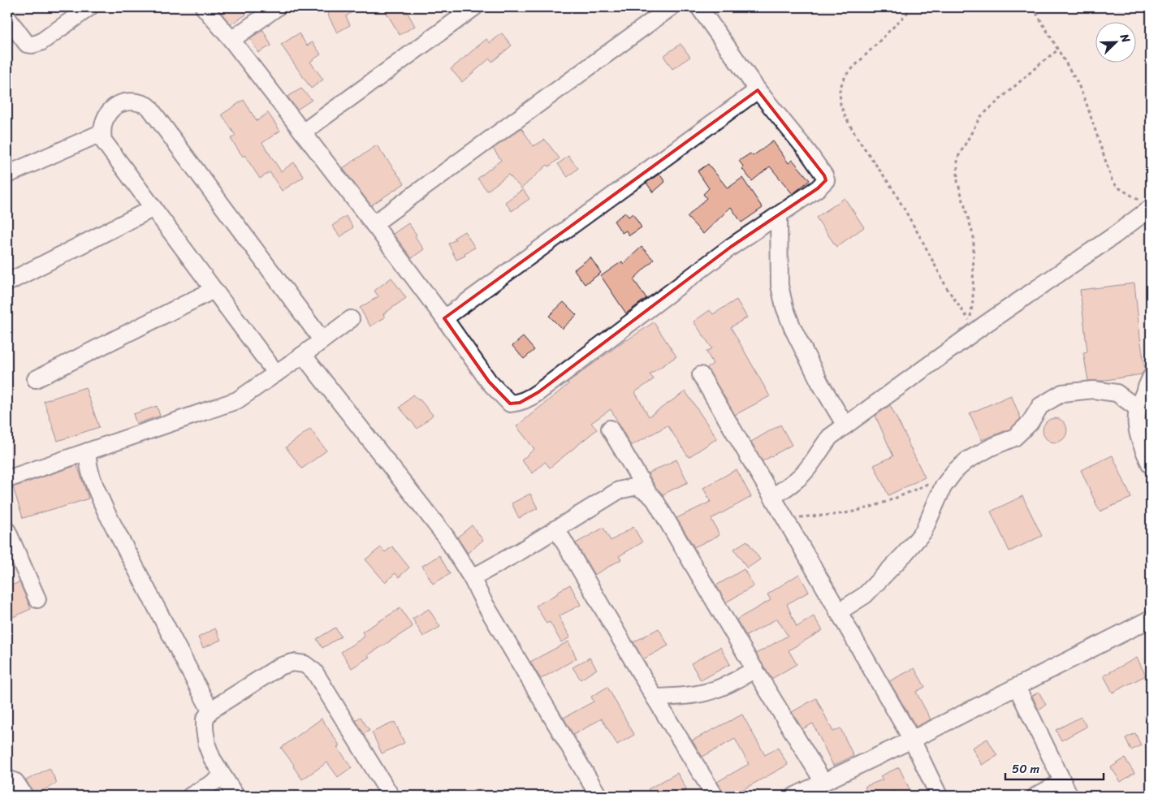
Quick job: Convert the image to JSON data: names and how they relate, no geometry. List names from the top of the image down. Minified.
{"scale_bar":"50 m","north":"top right"}
